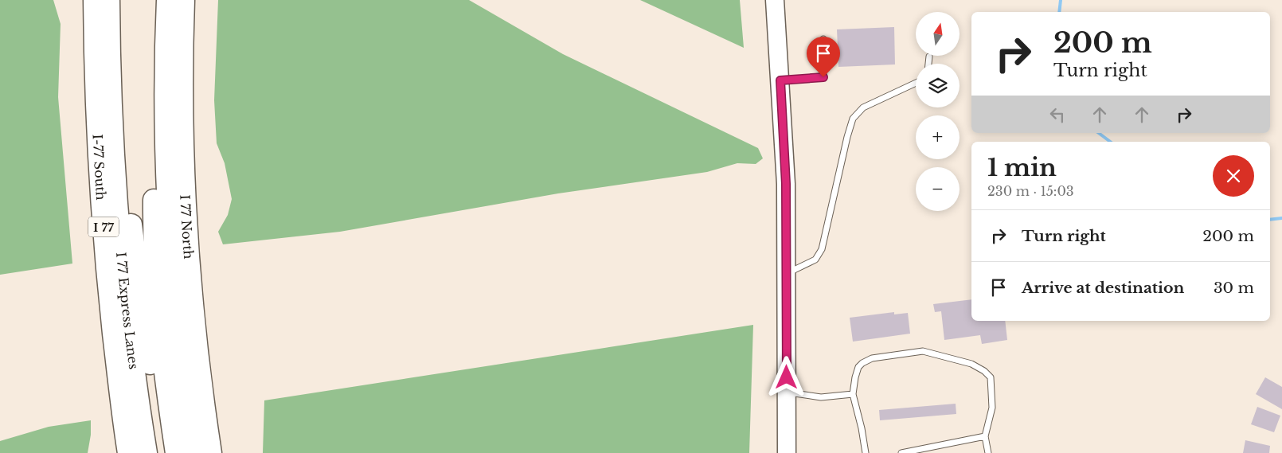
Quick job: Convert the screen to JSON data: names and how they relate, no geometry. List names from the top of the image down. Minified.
{"streets":{"highway":["I-77 South","I 77","I 77 North","I 77 Express Lanes"]},"north":"top","page":{"map_buttons":["+","−"],"turn":["200 m","Turn right"],"heading":["1 min","230 m · 15:03"],"list":[{"name":"Turn right","value":"200 m"},{"name":"Arrive at destination","value":"30 m"}]}}
